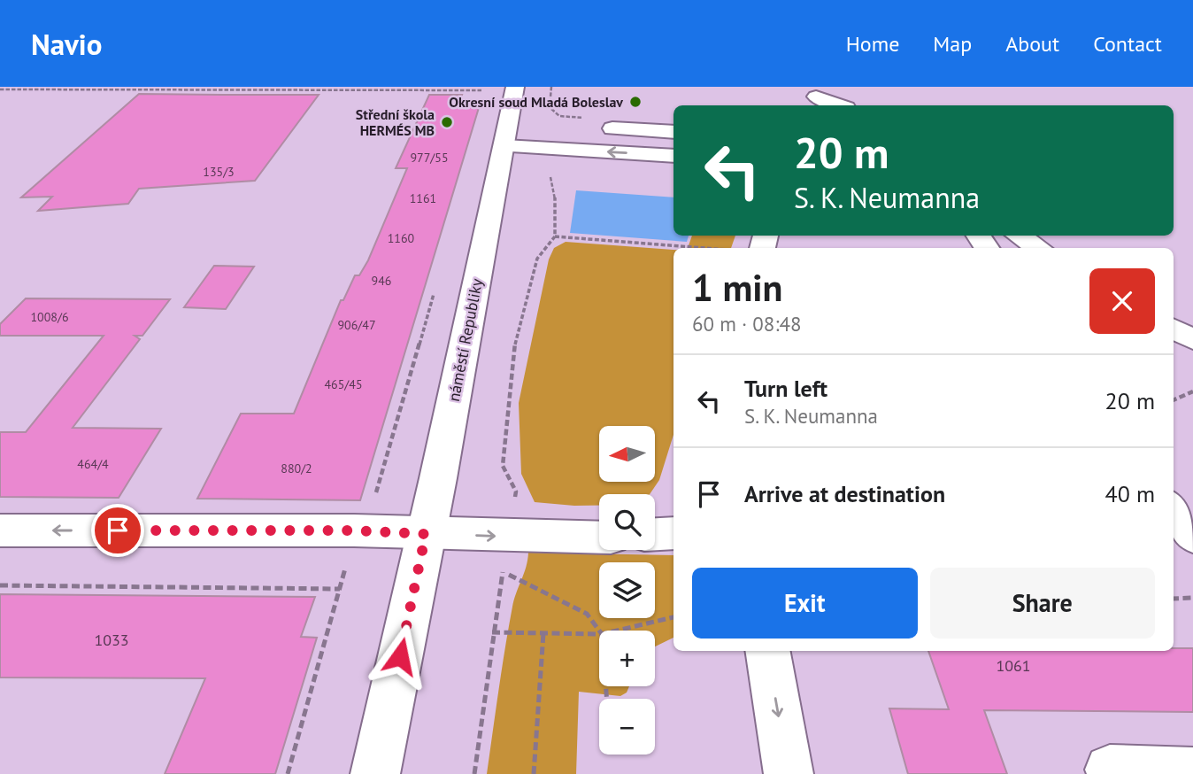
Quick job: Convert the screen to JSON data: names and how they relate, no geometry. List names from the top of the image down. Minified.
{"streets":{"street":["náměstí Republiky"]},"places":["Okresní soud Mladá Boleslav","Střední škola HERMÉS MB"],"house_numbers":["977/55","135/3","1161","1160","946","1008/6","906/47","465/45","464/4","880/2","1033","1061"],"north":"left","page":{"header":"Navio","nav":["Home","Map","About","Contact"],"turn":["20 m","S. K. Neumanna"],"heading":["1 min","60 m · 08:48"],"list":[{"name":"Turn left","note":"S. K. Neumanna","value":"20 m"},{"name":"Arrive at destination","value":"40 m"}],"map_buttons":["+","−"],"buttons":["Exit","Share"]}}
